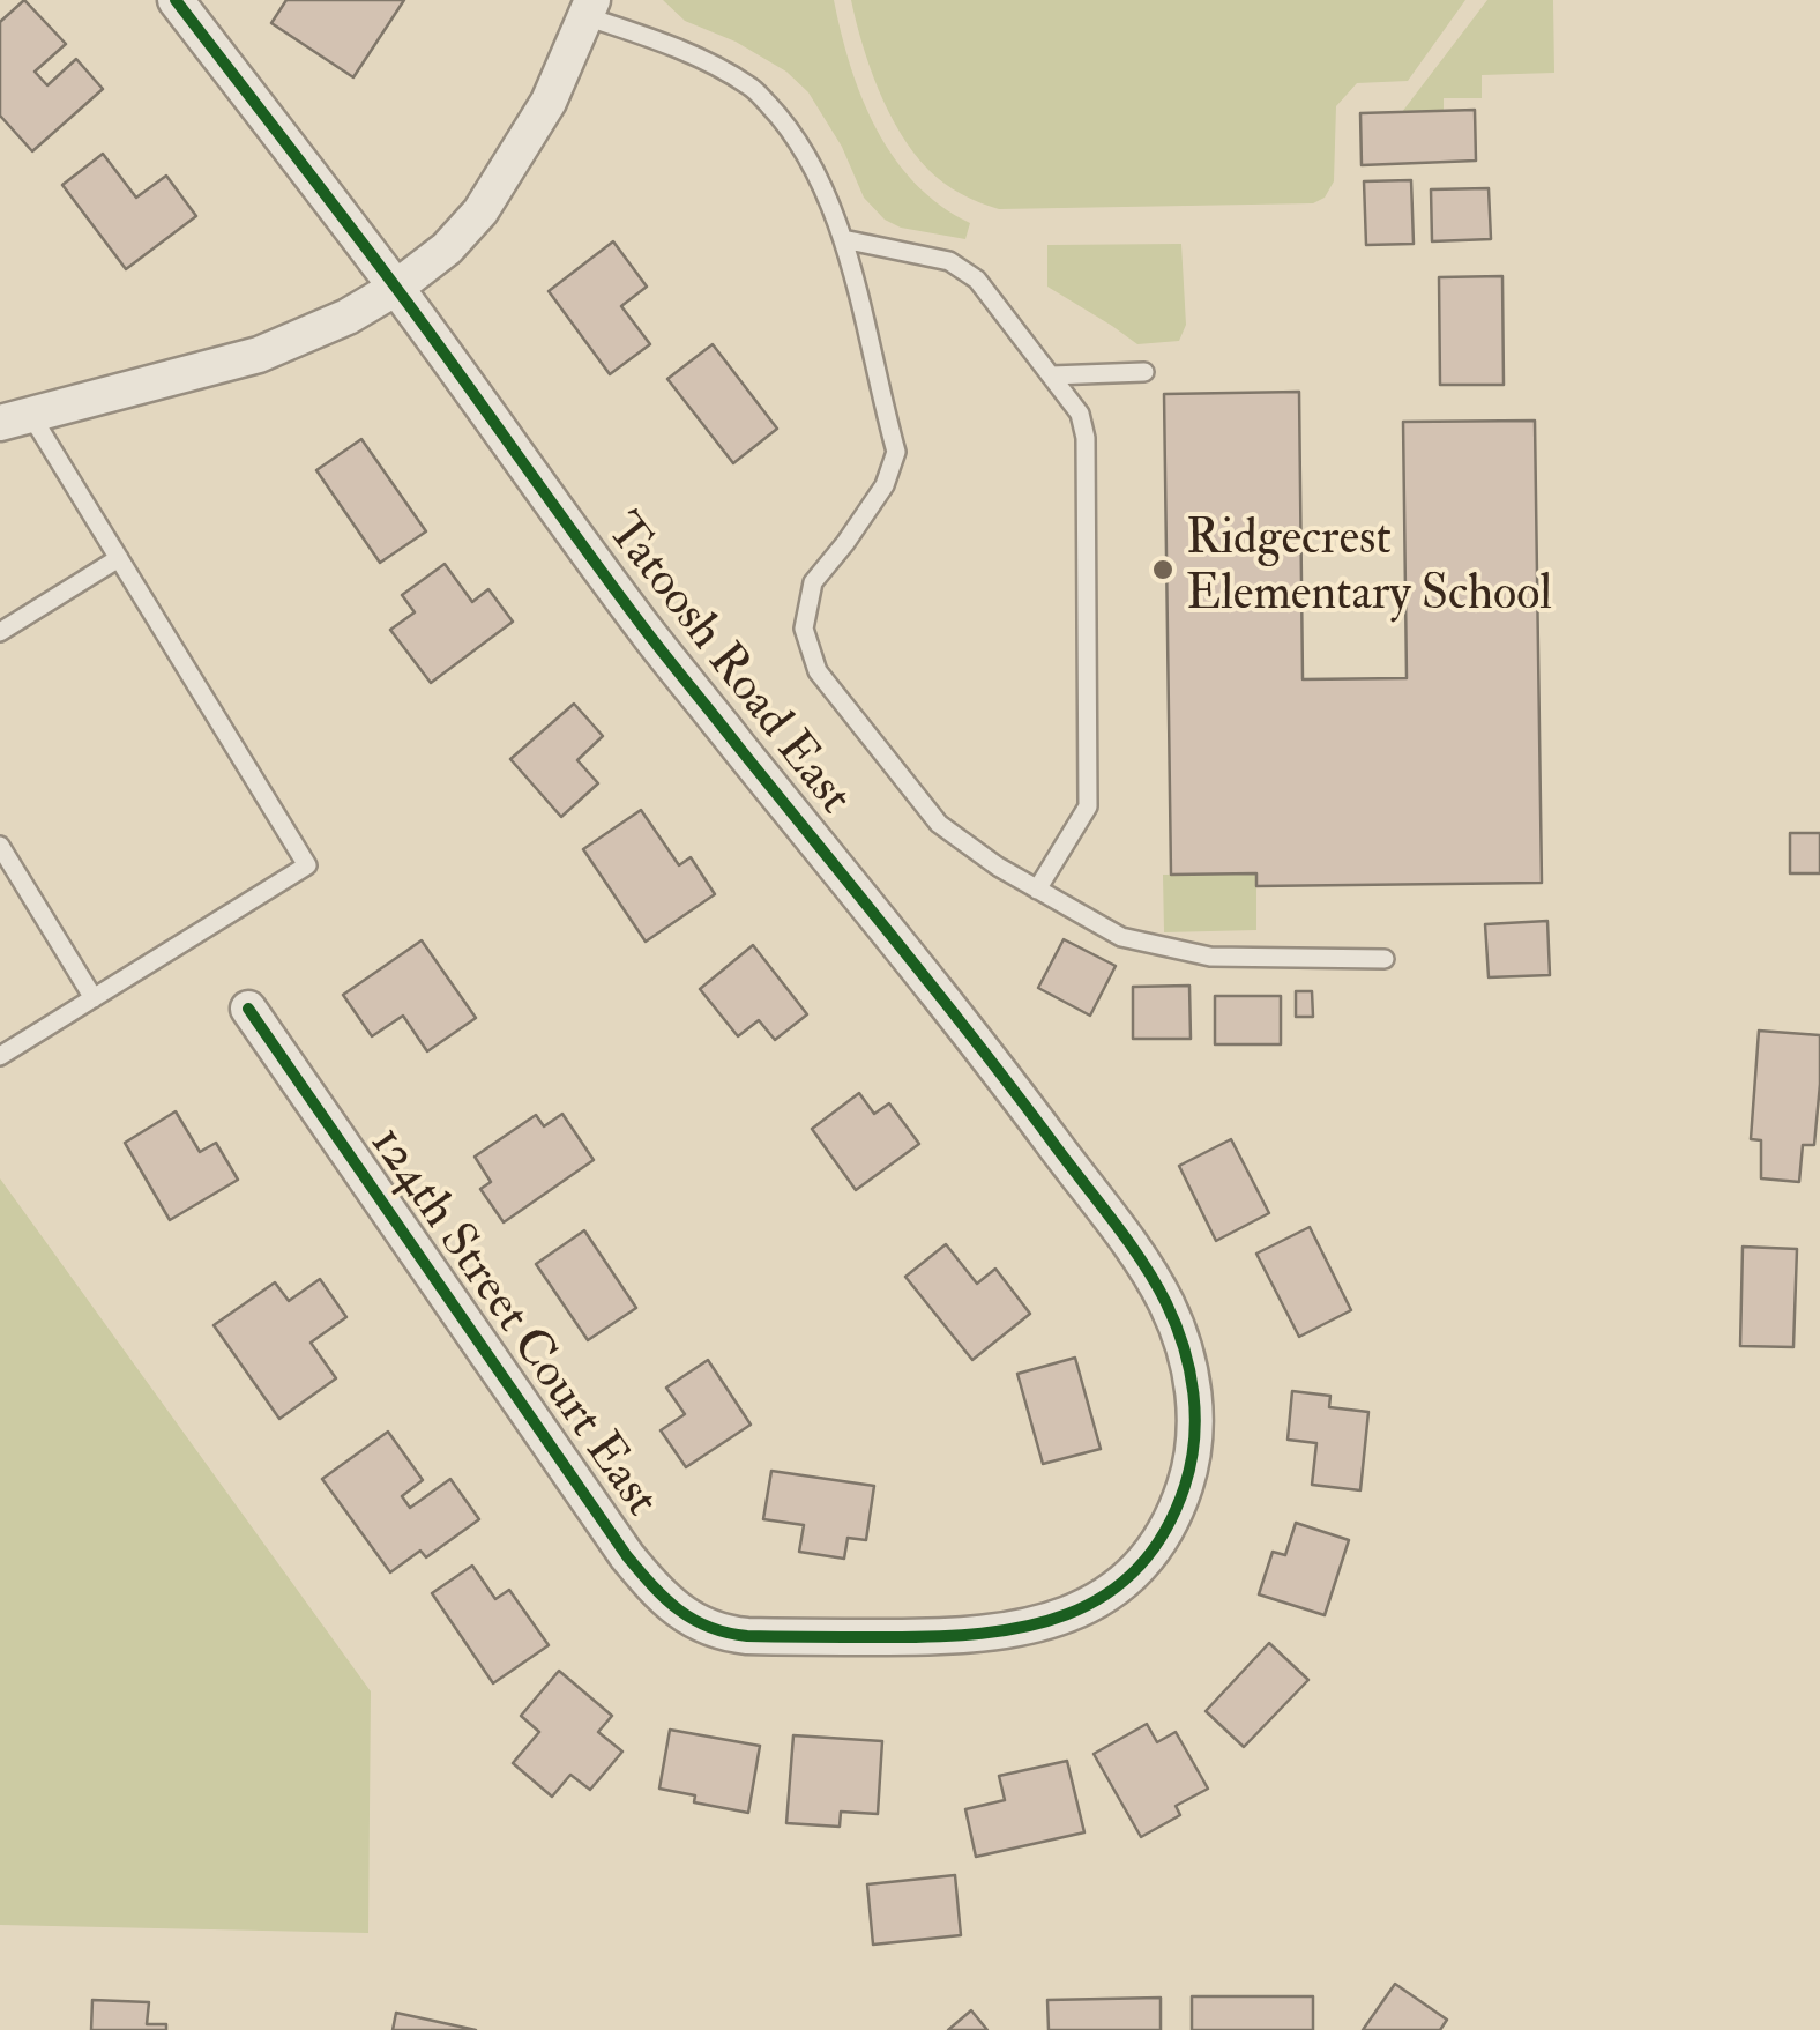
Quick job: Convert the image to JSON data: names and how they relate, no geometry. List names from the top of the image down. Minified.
{"streets":{"street":["Tatoosh Road East","124th Street Court East"]},"crossings":[["Tatoosh Road East","124th Street Court East"]],"places":["Ridgecrest Elementary School"]}
